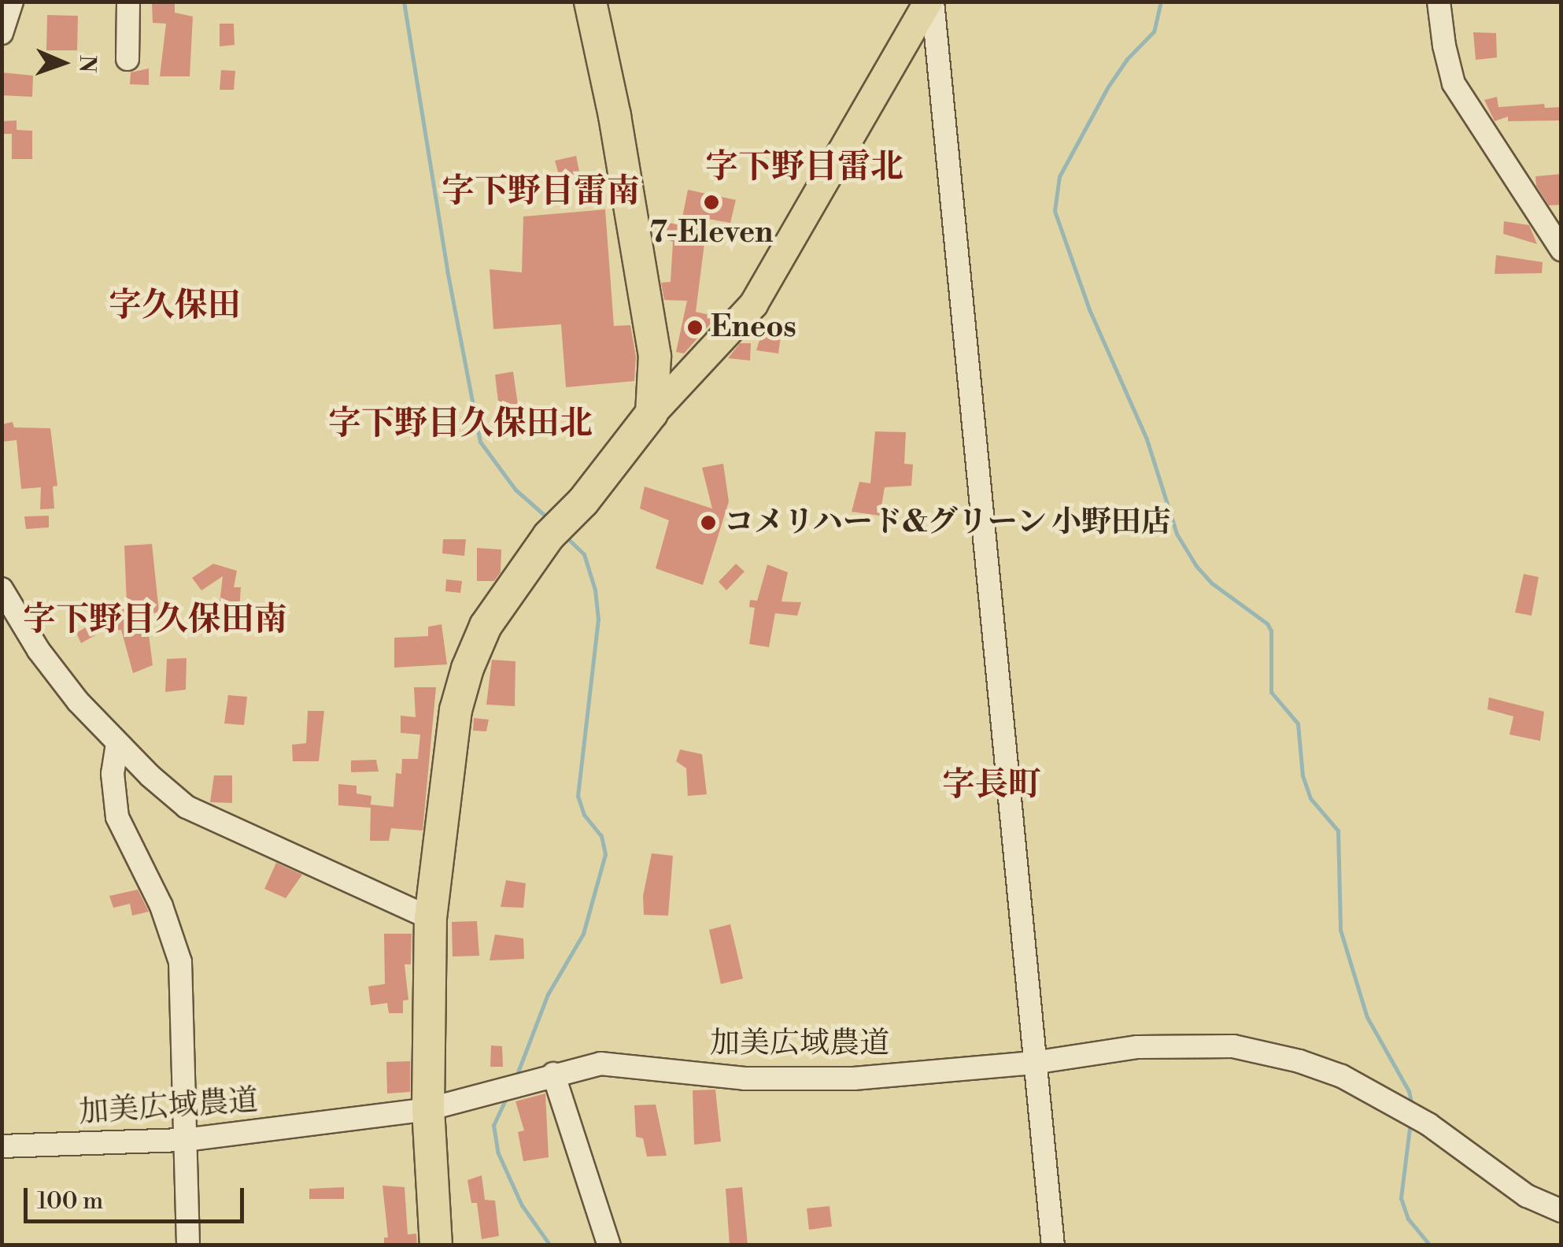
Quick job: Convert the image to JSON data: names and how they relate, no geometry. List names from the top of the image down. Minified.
{"streets":{"street":["加美広域農道"]},"districts":["字下野目雷北","字下野目雷南","字久保田","字下野目久保田北","字下野目久保田南","字長町"],"places":["7-Eleven","Eneos","コメリハード&グリーン 小野田店"],"scale_bar":"100 m","north":"right"}
